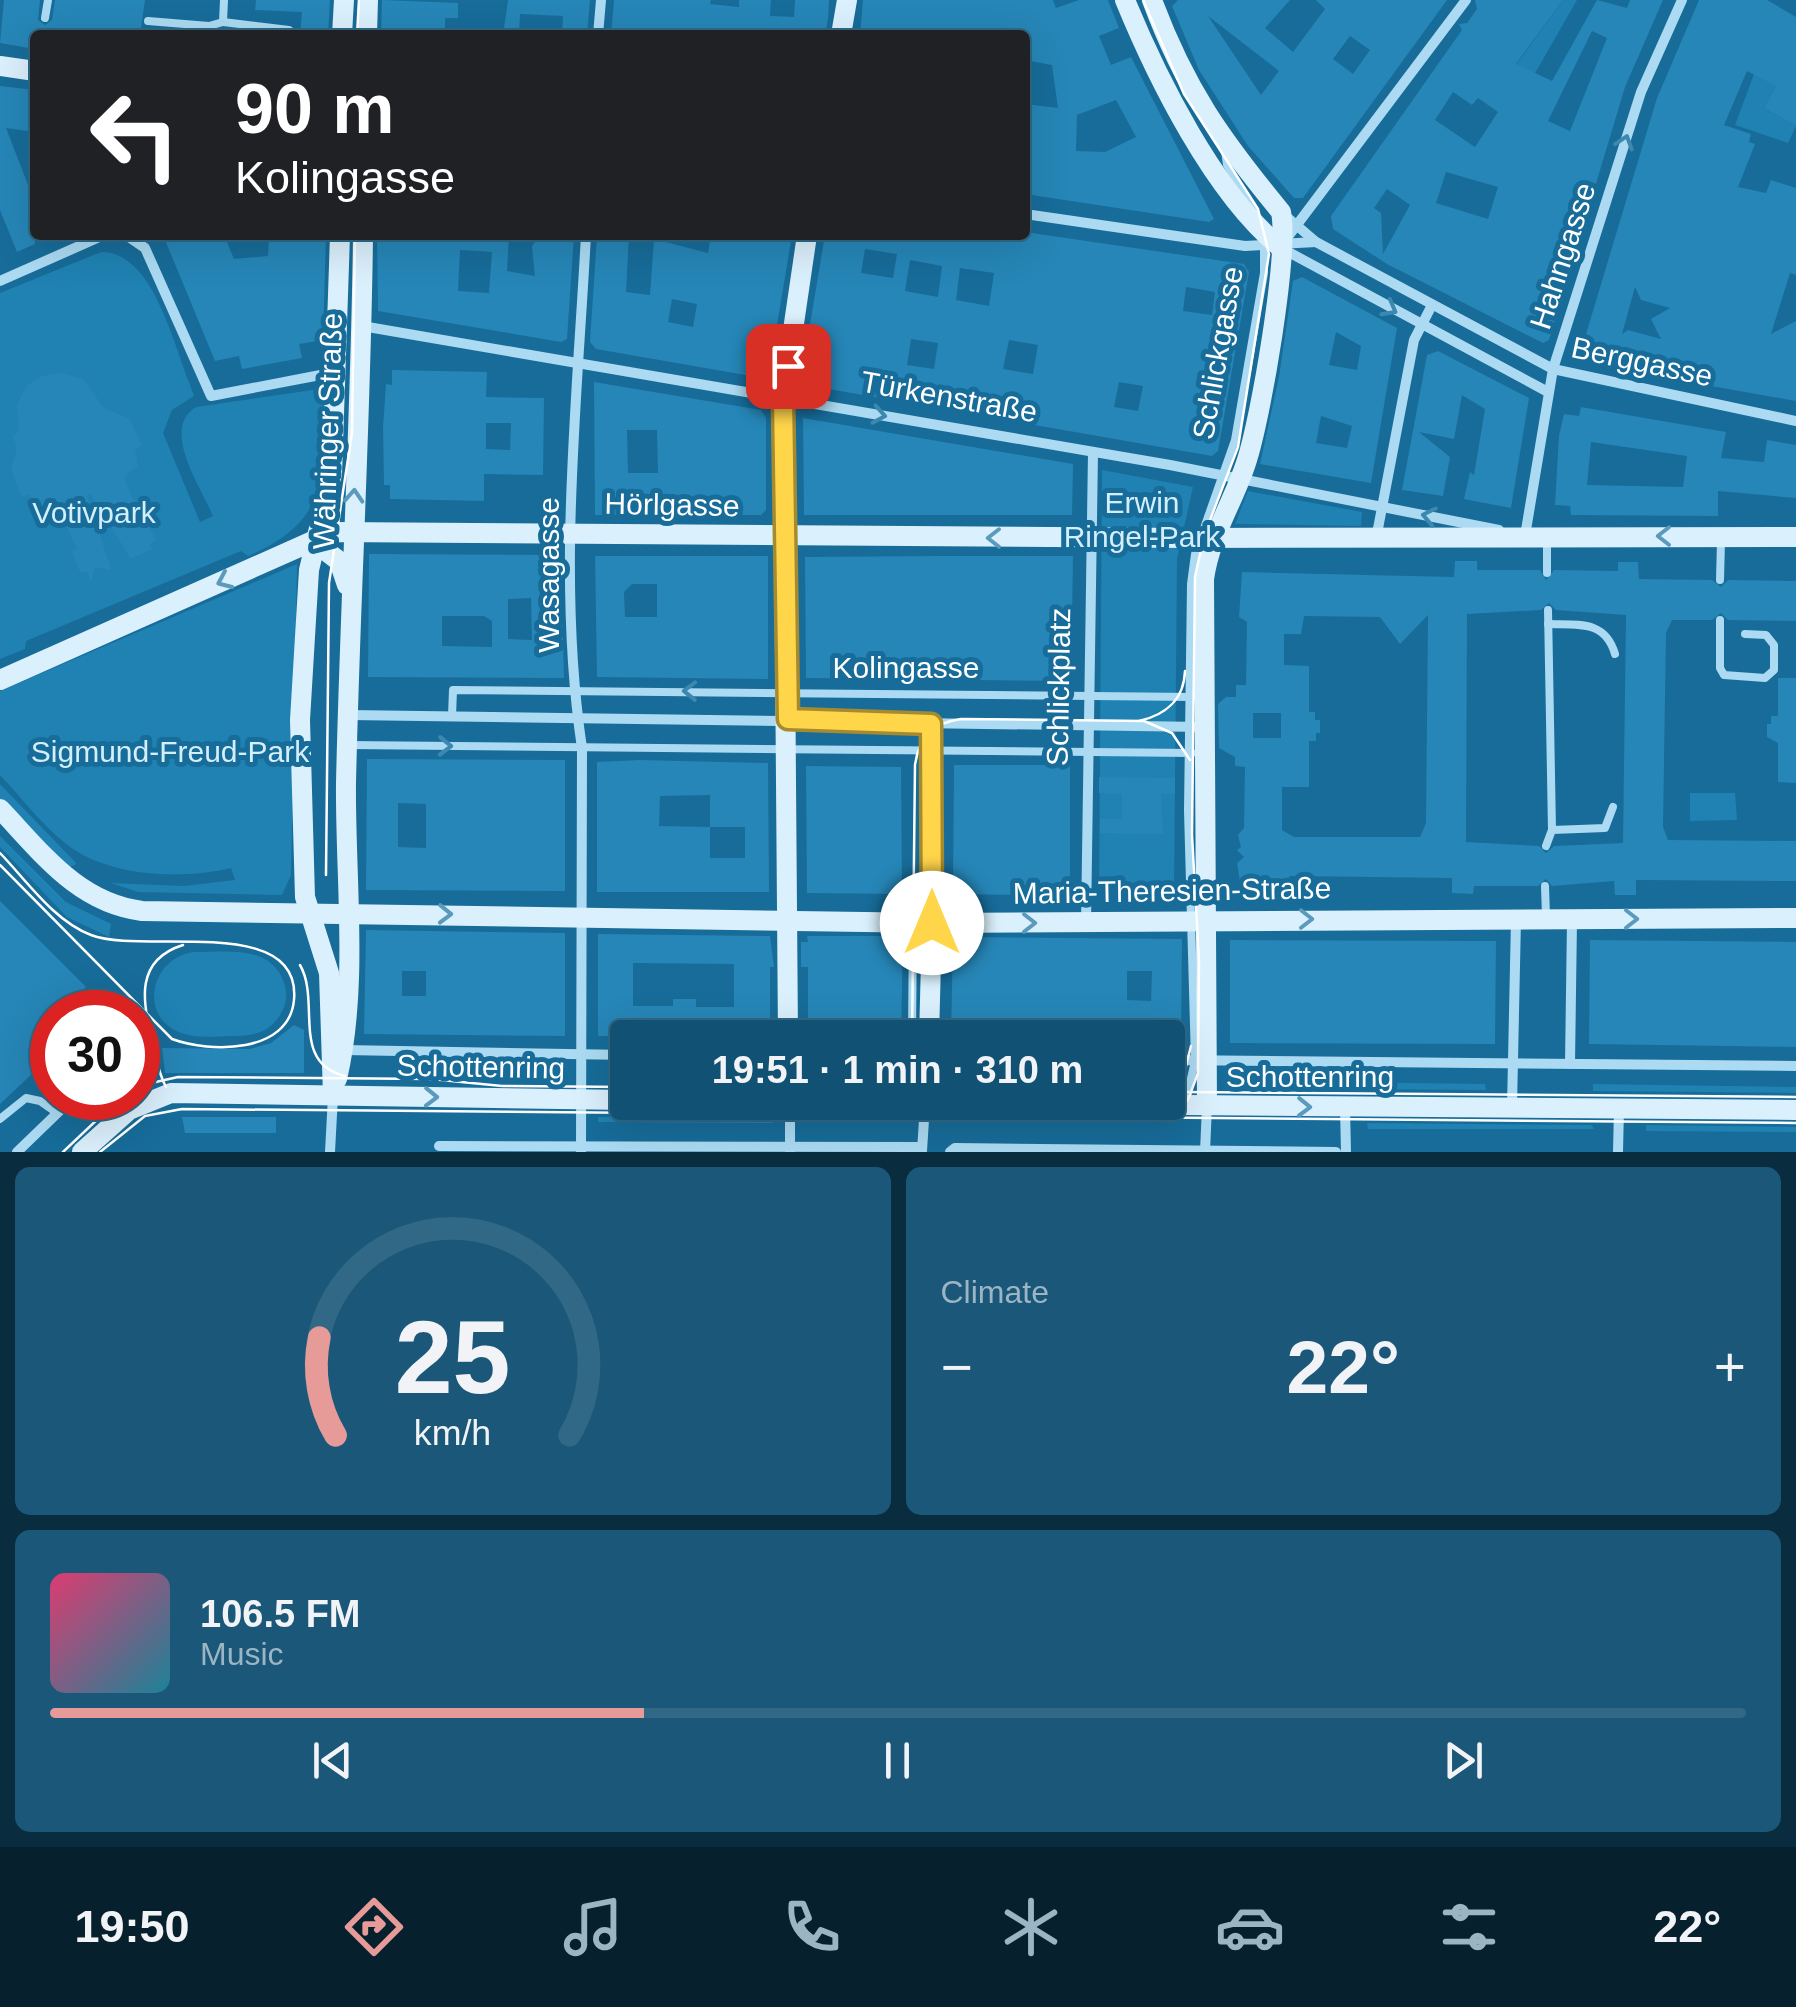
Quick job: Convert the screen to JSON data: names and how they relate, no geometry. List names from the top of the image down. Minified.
{"streets":{"main road":["Schlickgasse","Türkenstraße","Währinger Straße","Hörlgasse","Maria-Theresien-Straße","Schottenring"],"street":["Hahngasse","Berggasse","Wasagasse","Kolingasse","Schlickplatz"]},"crossings":[["Hahngasse","Berggasse"],["Hahngasse","Türkenstraße"],["Schlickgasse","Berggasse"],["Schlickgasse","Türkenstraße"],["Türkenstraße","Währinger Straße"],["Türkenstraße","Hörlgasse"],["Türkenstraße","Wasagasse"],["Türkenstraße","Schlickplatz"],["Währinger Straße","Hörlgasse"],["Währinger Straße","Kolingasse"],["Währinger Straße","Maria-Theresien-Straße"],["Währinger Straße","Schottenring"],["Hörlgasse","Wasagasse"],["Hörlgasse","Schlickplatz"],["Wasagasse","Kolingasse"],["Wasagasse","Maria-Theresien-Straße"],["Wasagasse","Schottenring"],["Kolingasse","Schlickplatz"],["Schlickplatz","Maria-Theresien-Straße"]],"one_way":["Hahngasse","Hörlgasse","Maria-Theresien-Straße"],"parks":["Erwin Ringel-Park","Votivpark","Sigmund-Freud-Park"],"page":{"turn":["90 m","Kolingasse"],"limit":"30","trip":"19:51 · 1 min · 310 m","tile":"Climate","heat":["−","22°","+"],"song":["106.5 FM","Music"],"tabs":["19:50","22°"],"gauge":["25","km/h"]}}
